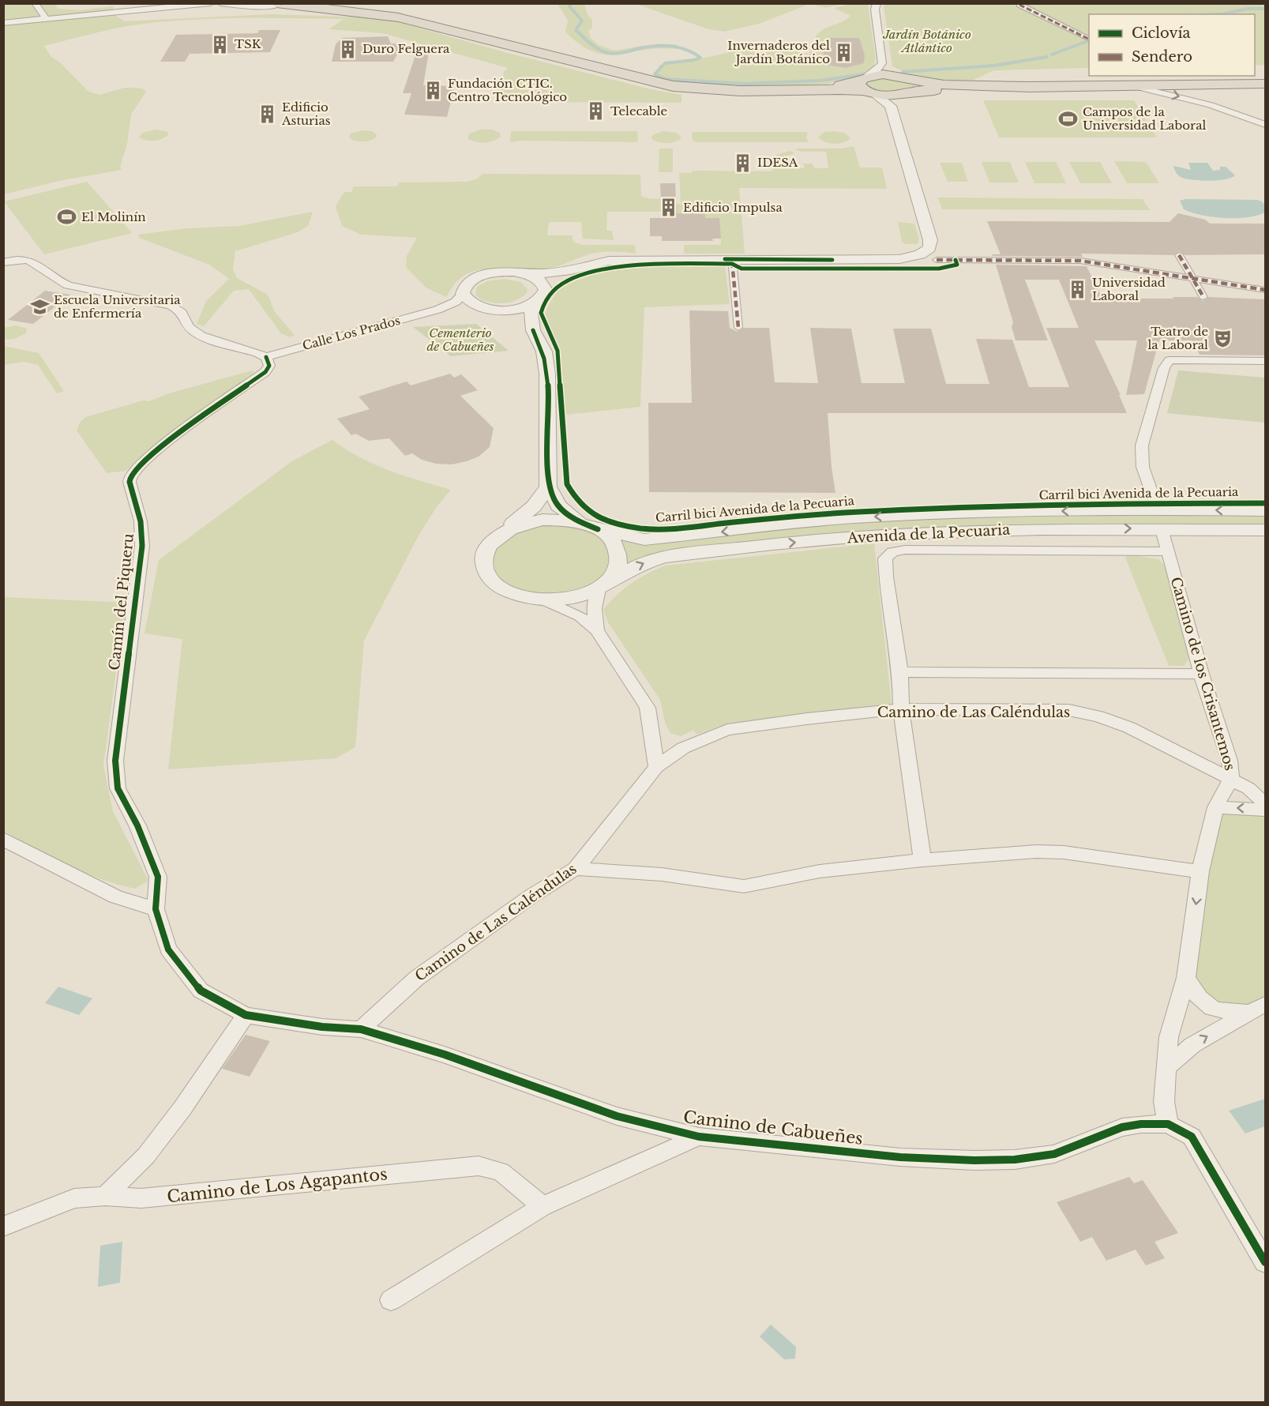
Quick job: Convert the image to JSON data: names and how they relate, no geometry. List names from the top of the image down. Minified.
{"streets":{"street":["Calle Los Prados","Avenida de la Pecuaria","Camín del Piqueru","Camino de los Crisantemos","Camino de Las Caléndulas","Camino de Cabueñes","Camino de Los Agapantos"],"cycle path":["Carril bici Avenida de la Pecuaria"]},"crossings":[["Calle Los Prados","Camín del Piqueru"],["Avenida de la Pecuaria","Camino de los Crisantemos"],["Camín del Piqueru","Camino de Cabueñes"],["Camino de los Crisantemos","Camino de Las Caléndulas"],["Camino de los Crisantemos","Camino de Cabueñes"],["Camino de Las Caléndulas","Camino de Cabueñes"]],"parks":["Jardín Botánico Atlántico","Cementerio de Cabueñes"],"places":{"building":["TSK","Duro Felguera","Invernaderos del Jardín Botánico","Fundación CTIC. Centro Tecnológico","Telecable","Edificio Asturias","IDESA","Edificio Impulsa","Universidad Laboral"],"sports":["Campos de la Universidad Laboral","El Molinín"],"school or university":["Escuela Universitaria de Enfermería"],"theatre":["Teatro de la Laboral"]},"legend":["Ciclovía","Sendero"]}
